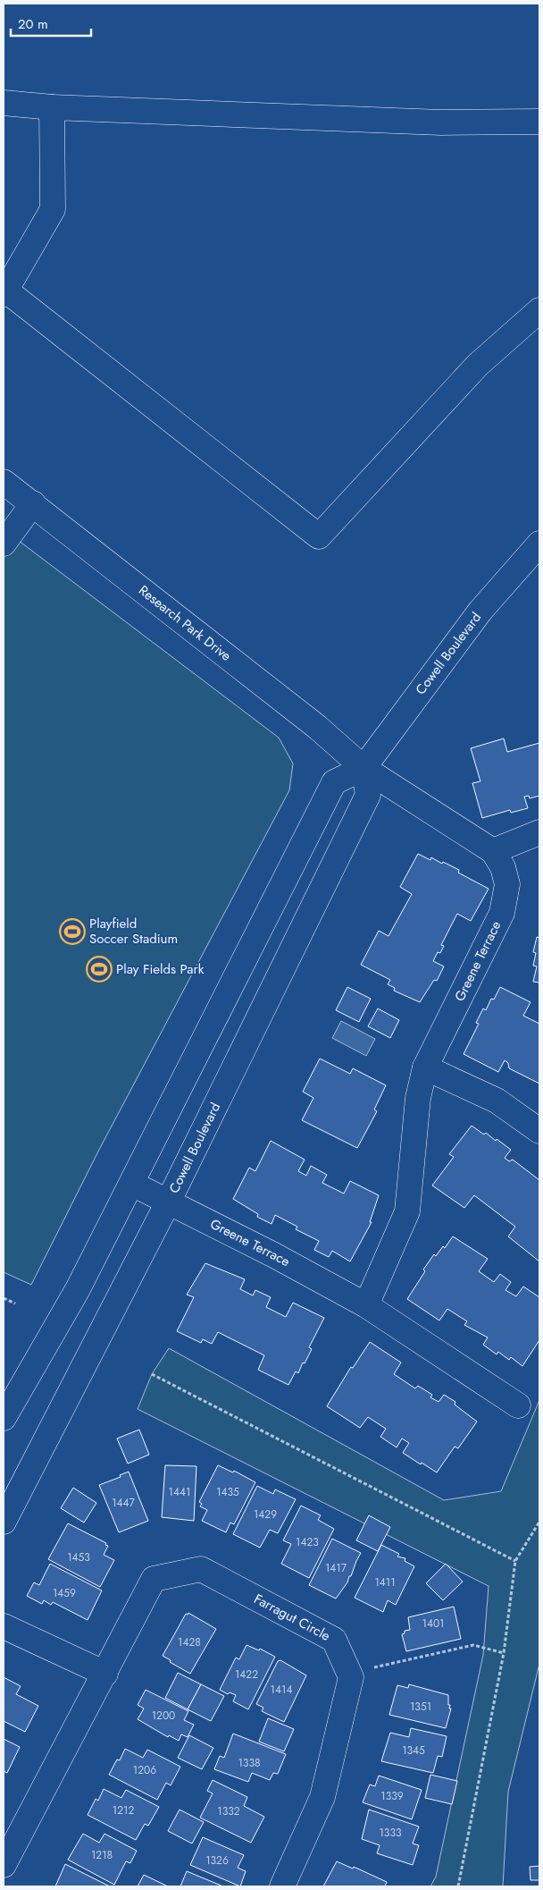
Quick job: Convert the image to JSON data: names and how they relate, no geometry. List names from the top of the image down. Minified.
{"streets":{"street":["Research Park Drive","Cowell Boulevard","Greene Terrace","Farragut Circle"]},"crossings":[["Research Park Drive","Cowell Boulevard"],["Research Park Drive","Greene Terrace"],["Cowell Boulevard","Greene Terrace"]],"places":{"sports":["Playfield Soccer Stadium","Play Fields Park"]},"house_numbers":["1441","1435","1447","1429","1423","1453","1417","1411","1459","1401","1428","1422","1414","1351","1200","1345","1338","1206","1339","1212","1332","1333","1218","1326"],"scale_bar":"20 m"}
